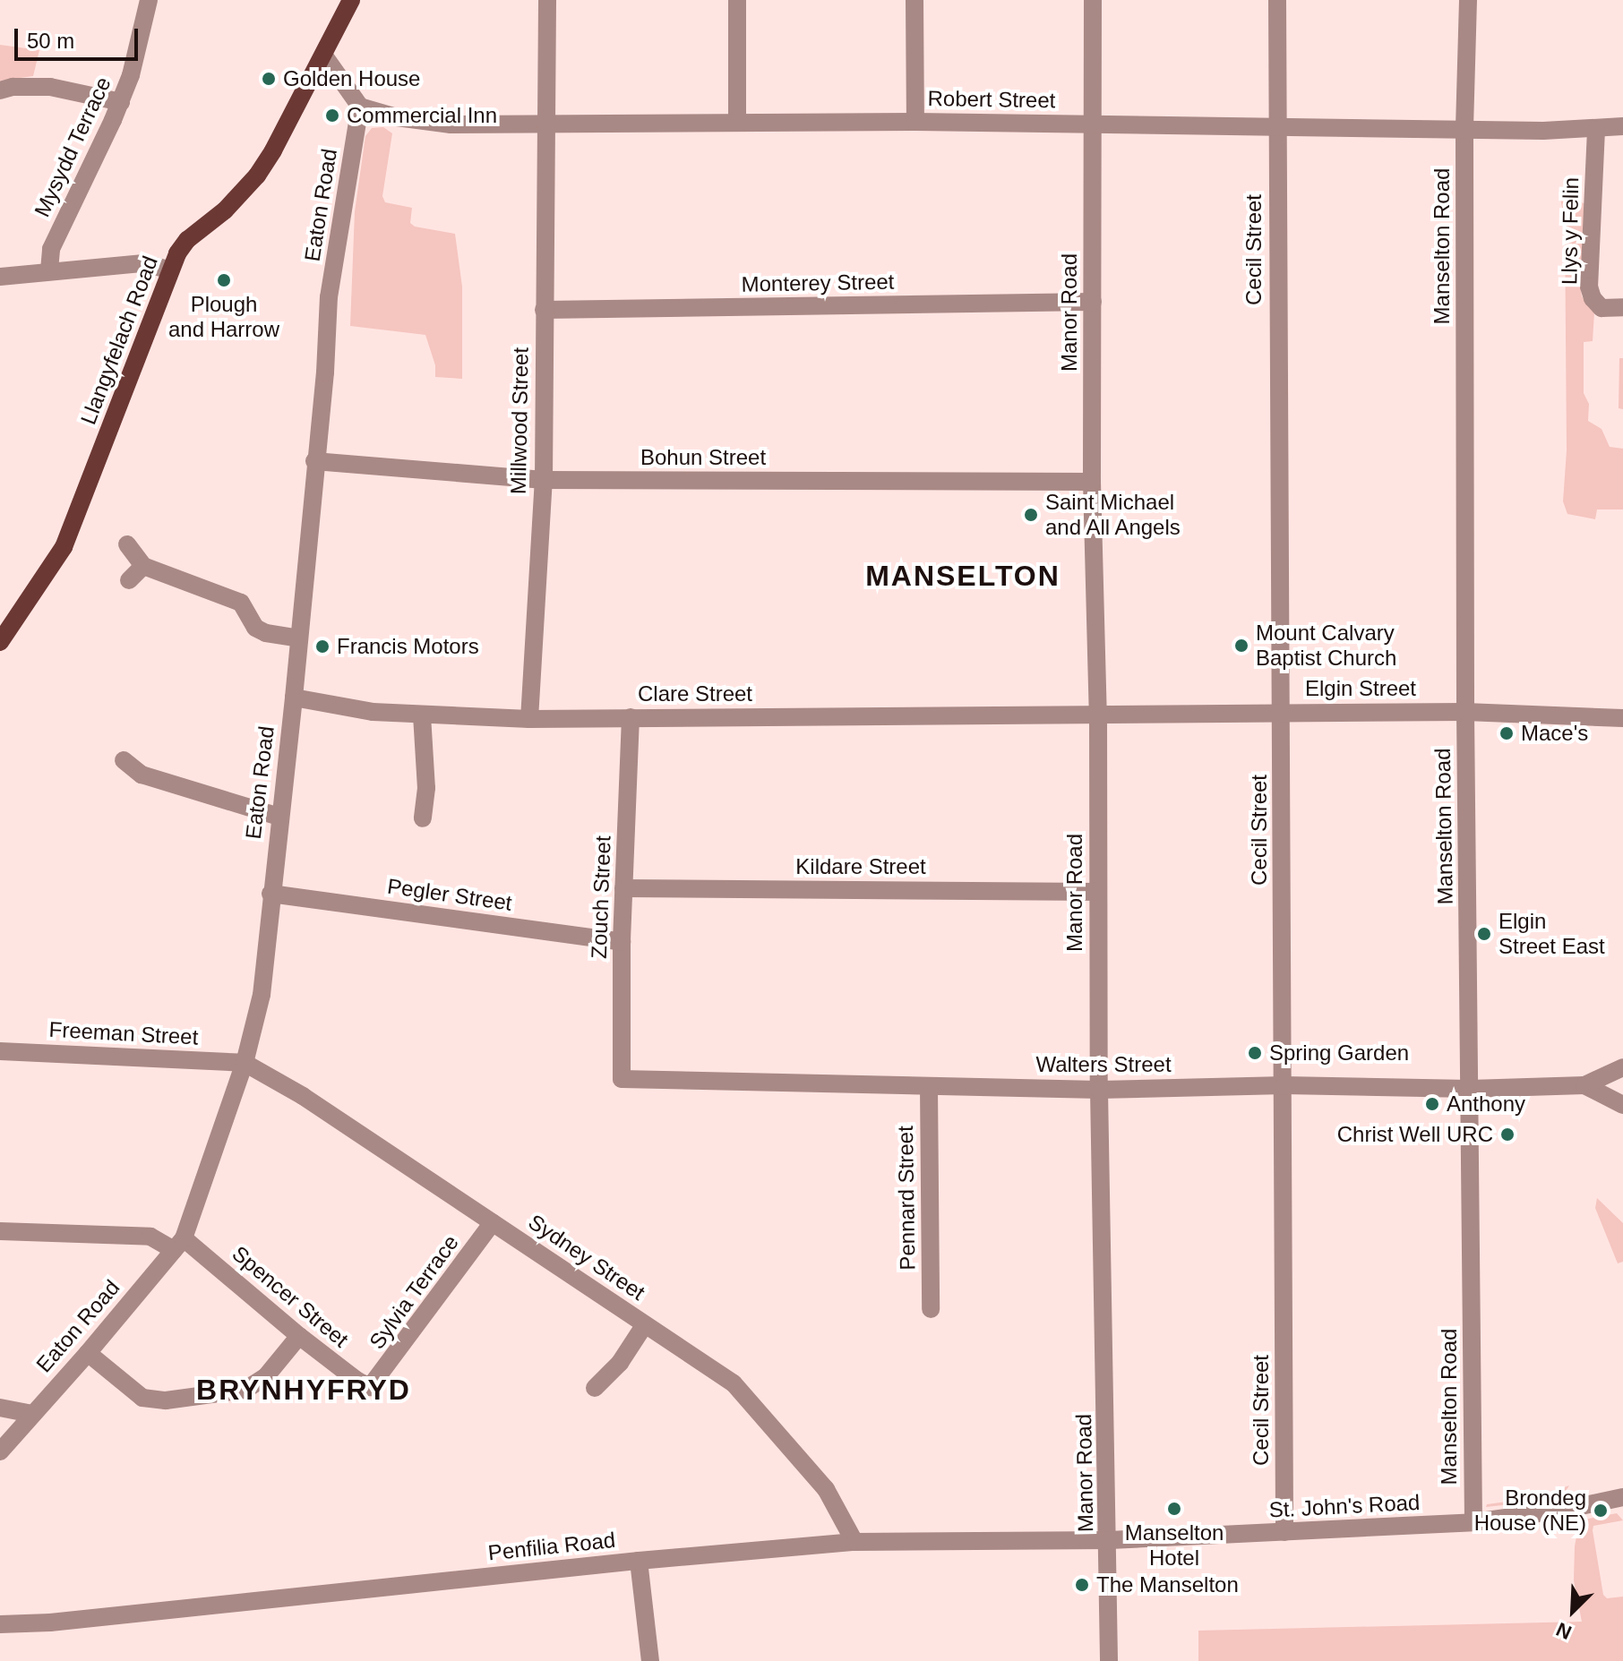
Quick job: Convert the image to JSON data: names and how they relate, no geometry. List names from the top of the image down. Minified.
{"streets":{"main road":["Llangyfelach Road"],"street":["Robert Street","Mysydd Terrace","Eaton Road","Llys y Felin","Manselton Road","Cecil Street","Monterey Street","Manor Road","Millwood Street","Bohun Street","Elgin Street","Clare Street","Kildare Street","Pegler Street","Zouch Street","Freeman Street","Walters Street","Pennard Street","Sydney Street","Sylvia Terrace","Spencer Street","St. John's Road","Penfilia Road"]},"crossings":[["Robert Street","Eaton Road"],["Robert Street","Llys y Felin"],["Robert Street","Manselton Road"],["Robert Street","Cecil Street"],["Robert Street","Manor Road"],["Robert Street","Millwood Street"],["Eaton Road","Bohun Street"],["Eaton Road","Clare Street"],["Eaton Road","Pegler Street"],["Eaton Road","Freeman Street"],["Eaton Road","Sydney Street"],["Eaton Road","Spencer Street"],["Manselton Road","Elgin Street"],["Manselton Road","Walters Street"],["Manselton Road","St. John's Road"],["Cecil Street","Elgin Street"],["Cecil Street","Walters Street"],["Cecil Street","St. John's Road"],["Monterey Street","Manor Road"],["Monterey Street","Millwood Street"],["Manor Road","Bohun Street"],["Manor Road","Elgin Street"],["Manor Road","Clare Street"],["Manor Road","Kildare Street"],["Manor Road","Walters Street"],["Manor Road","St. John's Road"],["Manor Road","Penfilia Road"],["Millwood Street","Bohun Street"],["Millwood Street","Clare Street"],["Elgin Street","Clare Street"],["Clare Street","Zouch Street"],["Kildare Street","Zouch Street"],["Pegler Street","Zouch Street"],["Zouch Street","Walters Street"],["Freeman Street","Sydney Street"],["Walters Street","Pennard Street"],["Sydney Street","Sylvia Terrace"],["Sydney Street","Penfilia Road"],["Sylvia Terrace","Spencer Street"],["St. John's Road","Penfilia Road"]],"districts":["MANSELTON","BRYNHYFRYD"],"places":["Golden House","Commercial Inn","Plough and Harrow","Saint Michael and All Angels","Mount Calvary Baptist Church","Francis Motors","Mace's","Elgin Street East","Spring Garden","Anthony","Christ Well URC","Manselton Hotel","Brondeg House (NE)","The Manselton"],"scale_bar":"50 m","north":"bottom left"}
